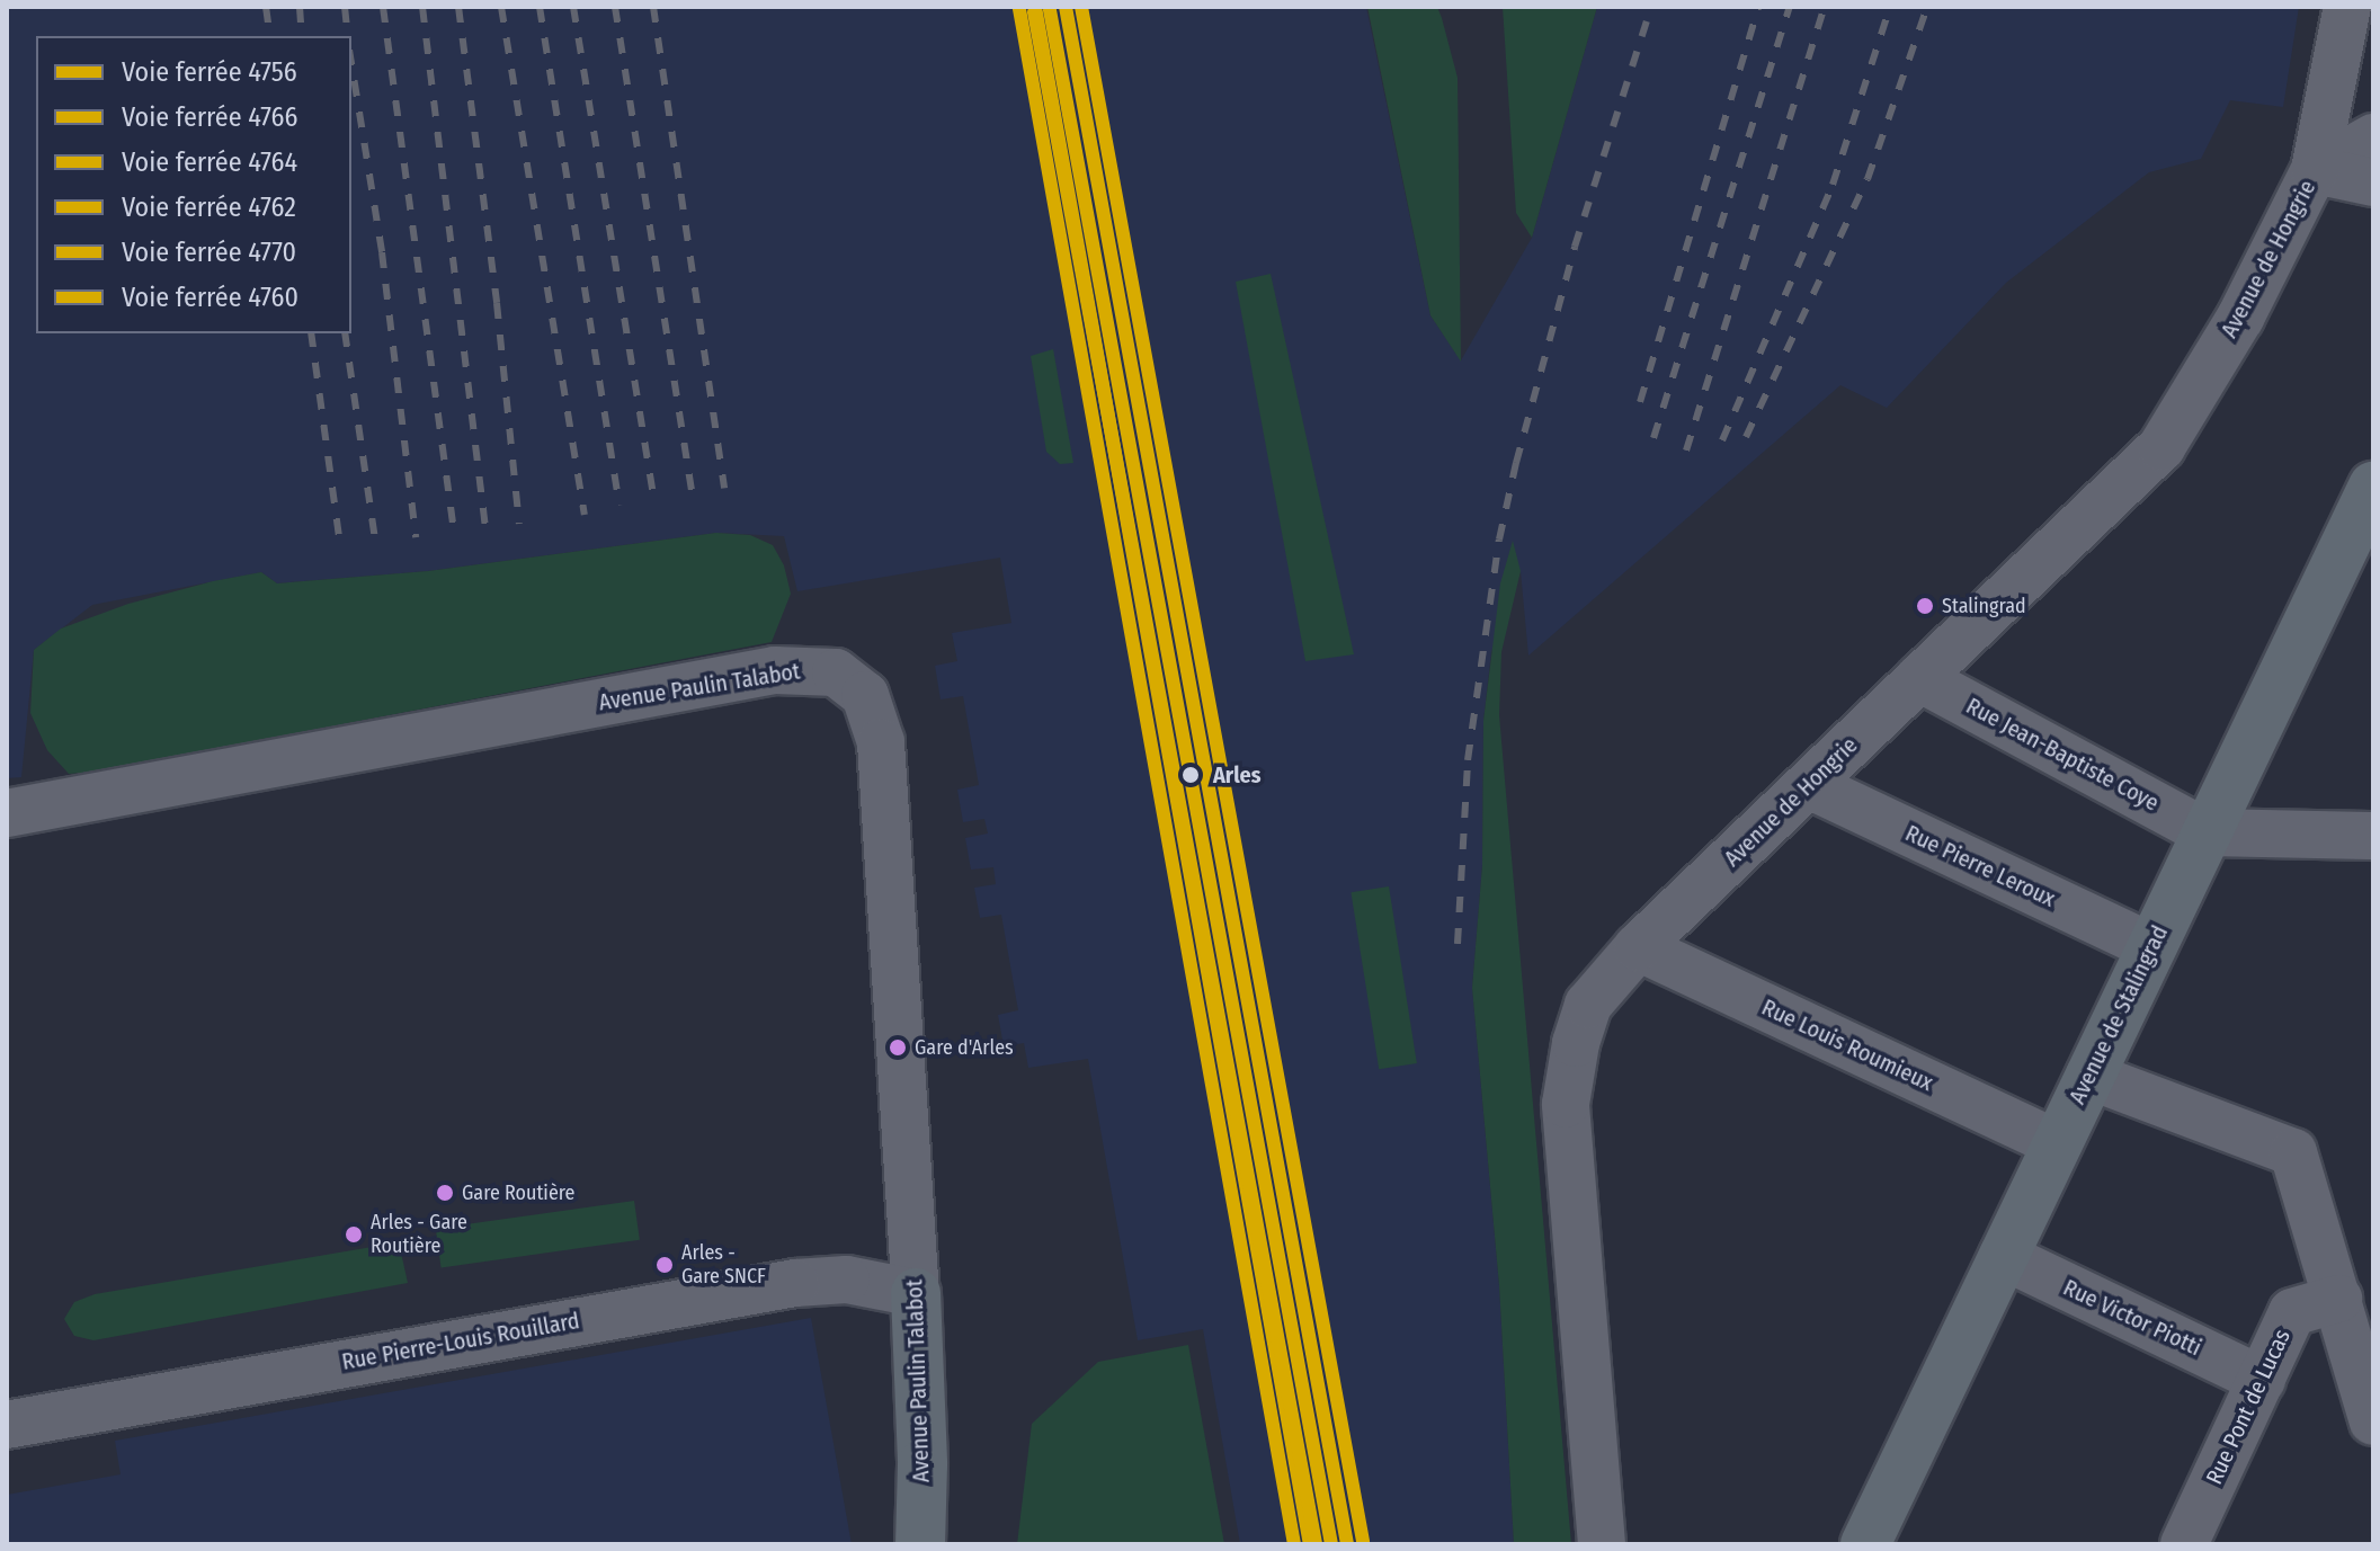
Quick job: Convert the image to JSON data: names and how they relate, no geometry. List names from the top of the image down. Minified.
{"streets":{"main road":["Avenue Paulin Talabot","Avenue de Stalingrad"],"street":["Avenue de Hongrie","Rue Jean-Baptiste Coye","Rue Pierre Leroux","Rue Louis Roumieux","Rue Victor Piotti","Rue Pierre-Louis Rouillard","Rue Pont de Lucas"]},"crossings":[["Avenue de Hongrie","Rue Jean-Baptiste Coye"],["Avenue de Hongrie","Rue Pierre Leroux"],["Avenue de Hongrie","Rue Louis Roumieux"],["Avenue Paulin Talabot","Rue Pierre-Louis Rouillard"],["Rue Jean-Baptiste Coye","Avenue de Stalingrad"],["Rue Pierre Leroux","Avenue de Stalingrad"],["Avenue de Stalingrad","Rue Louis Roumieux"],["Avenue de Stalingrad","Rue Victor Piotti"],["Rue Victor Piotti","Rue Pont de Lucas"]],"places":["Stalingrad","Arles","Gare d'Arles","Gare Routière","Arles - Gare Routière","Arles - Gare SNCF"],"lines":["rail line 4756","rail line 4766","rail line 4762","rail line 4760","rail line 4764","rail line 4770"],"legend":["Voie ferrée 4756","Voie ferrée 4766","Voie ferrée 4764","Voie ferrée 4762","Voie ferrée 4770","Voie ferrée 4760"]}
